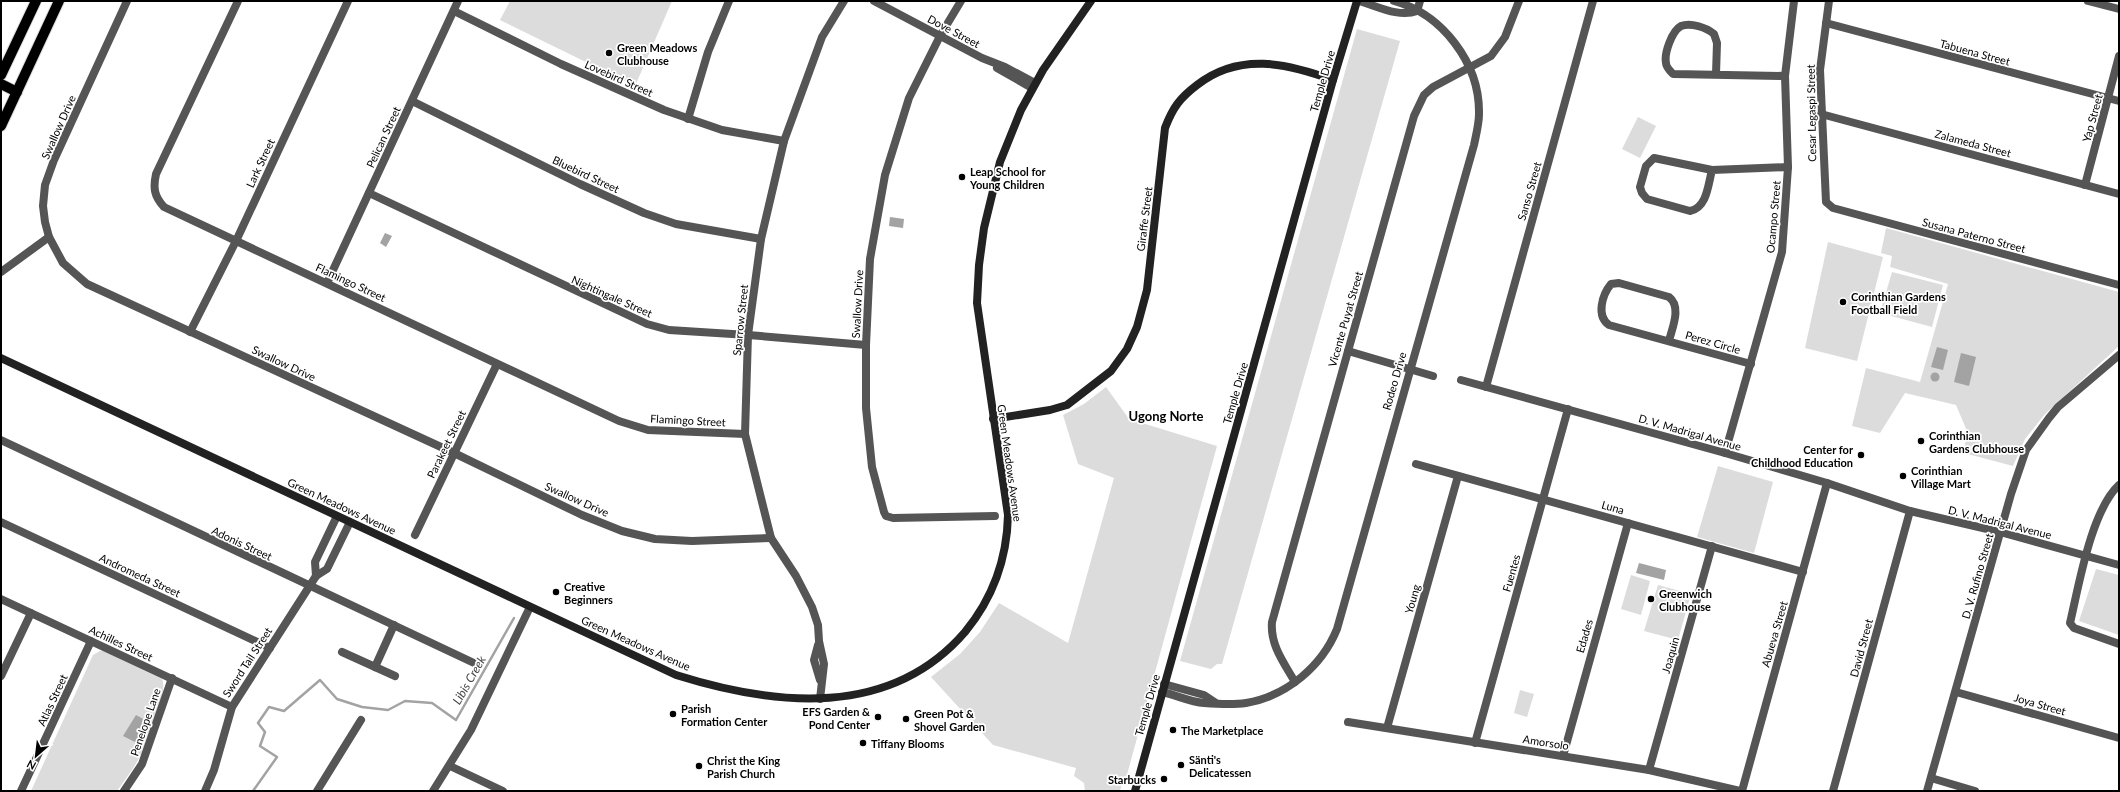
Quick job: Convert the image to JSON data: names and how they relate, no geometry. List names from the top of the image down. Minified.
{"streets":{"street":["Dove Street","Tabuena Street","Lovebird Street","Temple Drive","Cesar Legaspi Street","Yap Street","Swallow Drive","Pelican Street","Zalameda Street","Lark Street","Bluebird Street","Sanso Street","Ocampo Street","Giraffe Street","Susana Paterno Street","Flamingo Street","Nightingale Street","Vicente Puyat Street","Sparrow Street","Perez Circle","Rodeo Drive","D. V. Madrigal Avenue","Parakeet Street","Green Meadows Avenue","Luna","Adonis Street","Fuentes","Andromeda Street","D. V. Rufino Street","Young","Abueva Street","Edades","Achilles Street","David Street","Joaquin","Sword Tail Street","Atlas Street","Joya Street","Penelope Lane","Amorsolo"]},"crossings":[["Dove Street","Swallow Drive"],["Dove Street","Green Meadows Avenue"],["Tabuena Street","Cesar Legaspi Street"],["Tabuena Street","Yap Street"],["Lovebird Street","Pelican Street"],["Lovebird Street","Sparrow Street"],["Temple Drive","Giraffe Street"],["Temple Drive","Rodeo Drive"],["Cesar Legaspi Street","Zalameda Street"],["Cesar Legaspi Street","Susana Paterno Street"],["Yap Street","Zalameda Street"],["Swallow Drive","Lark Street"],["Swallow Drive","Nightingale Street"],["Swallow Drive","Sparrow Street"],["Swallow Drive","Parakeet Street"],["Pelican Street","Bluebird Street"],["Pelican Street","Flamingo Street"],["Pelican Street","Nightingale Street"],["Lark Street","Flamingo Street"],["Bluebird Street","Sparrow Street"],["Sanso Street","D. V. Madrigal Avenue"],["Ocampo Street","Perez Circle"],["Ocampo Street","D. V. Madrigal Avenue"],["Giraffe Street","Green Meadows Avenue"],["Flamingo Street","Sparrow Street"],["Flamingo Street","Parakeet Street"],["Nightingale Street","Sparrow Street"],["Vicente Puyat Street","Rodeo Drive"],["Sparrow Street","Green Meadows Avenue"],["D. V. Madrigal Avenue","Fuentes"],["D. V. Madrigal Avenue","D. V. Rufino Street"],["D. V. Madrigal Avenue","Abueva Street"],["D. V. Madrigal Avenue","David Street"],["Green Meadows Avenue","Sword Tail Street"],["Luna","Fuentes"],["Luna","Young"],["Luna","Abueva Street"],["Luna","Edades"],["Luna","Joaquin"],["Adonis Street","Sword Tail Street"],["Fuentes","Amorsolo"],["Andromeda Street","Sword Tail Street"],["D. V. Rufino Street","Joya Street"],["Young","Amorsolo"],["Abueva Street","Amorsolo"],["Edades","Amorsolo"],["Achilles Street","Sword Tail Street"],["Achilles Street","Atlas Street"],["Achilles Street","Penelope Lane"],["Joaquin","Amorsolo"]],"districts":["Ugong Norte"],"water":["Libis Creek"],"places":["Green Meadows Clubhouse","Leap School for Young Children","Corinthian Gardens Football Field","Corinthian Gardens Clubhouse","Center for Childhood Education","Corinthian Village Mart","Creative Beginners","Greenwich Clubhouse","Parish Formation Center","EFS Garden & Pond Center","Green Pot & Shovel Garden","The Marketplace","Tiffany Blooms","Sänti's Delicatessen","Christ the King Parish Church","Starbucks"],"north":"bottom left"}
